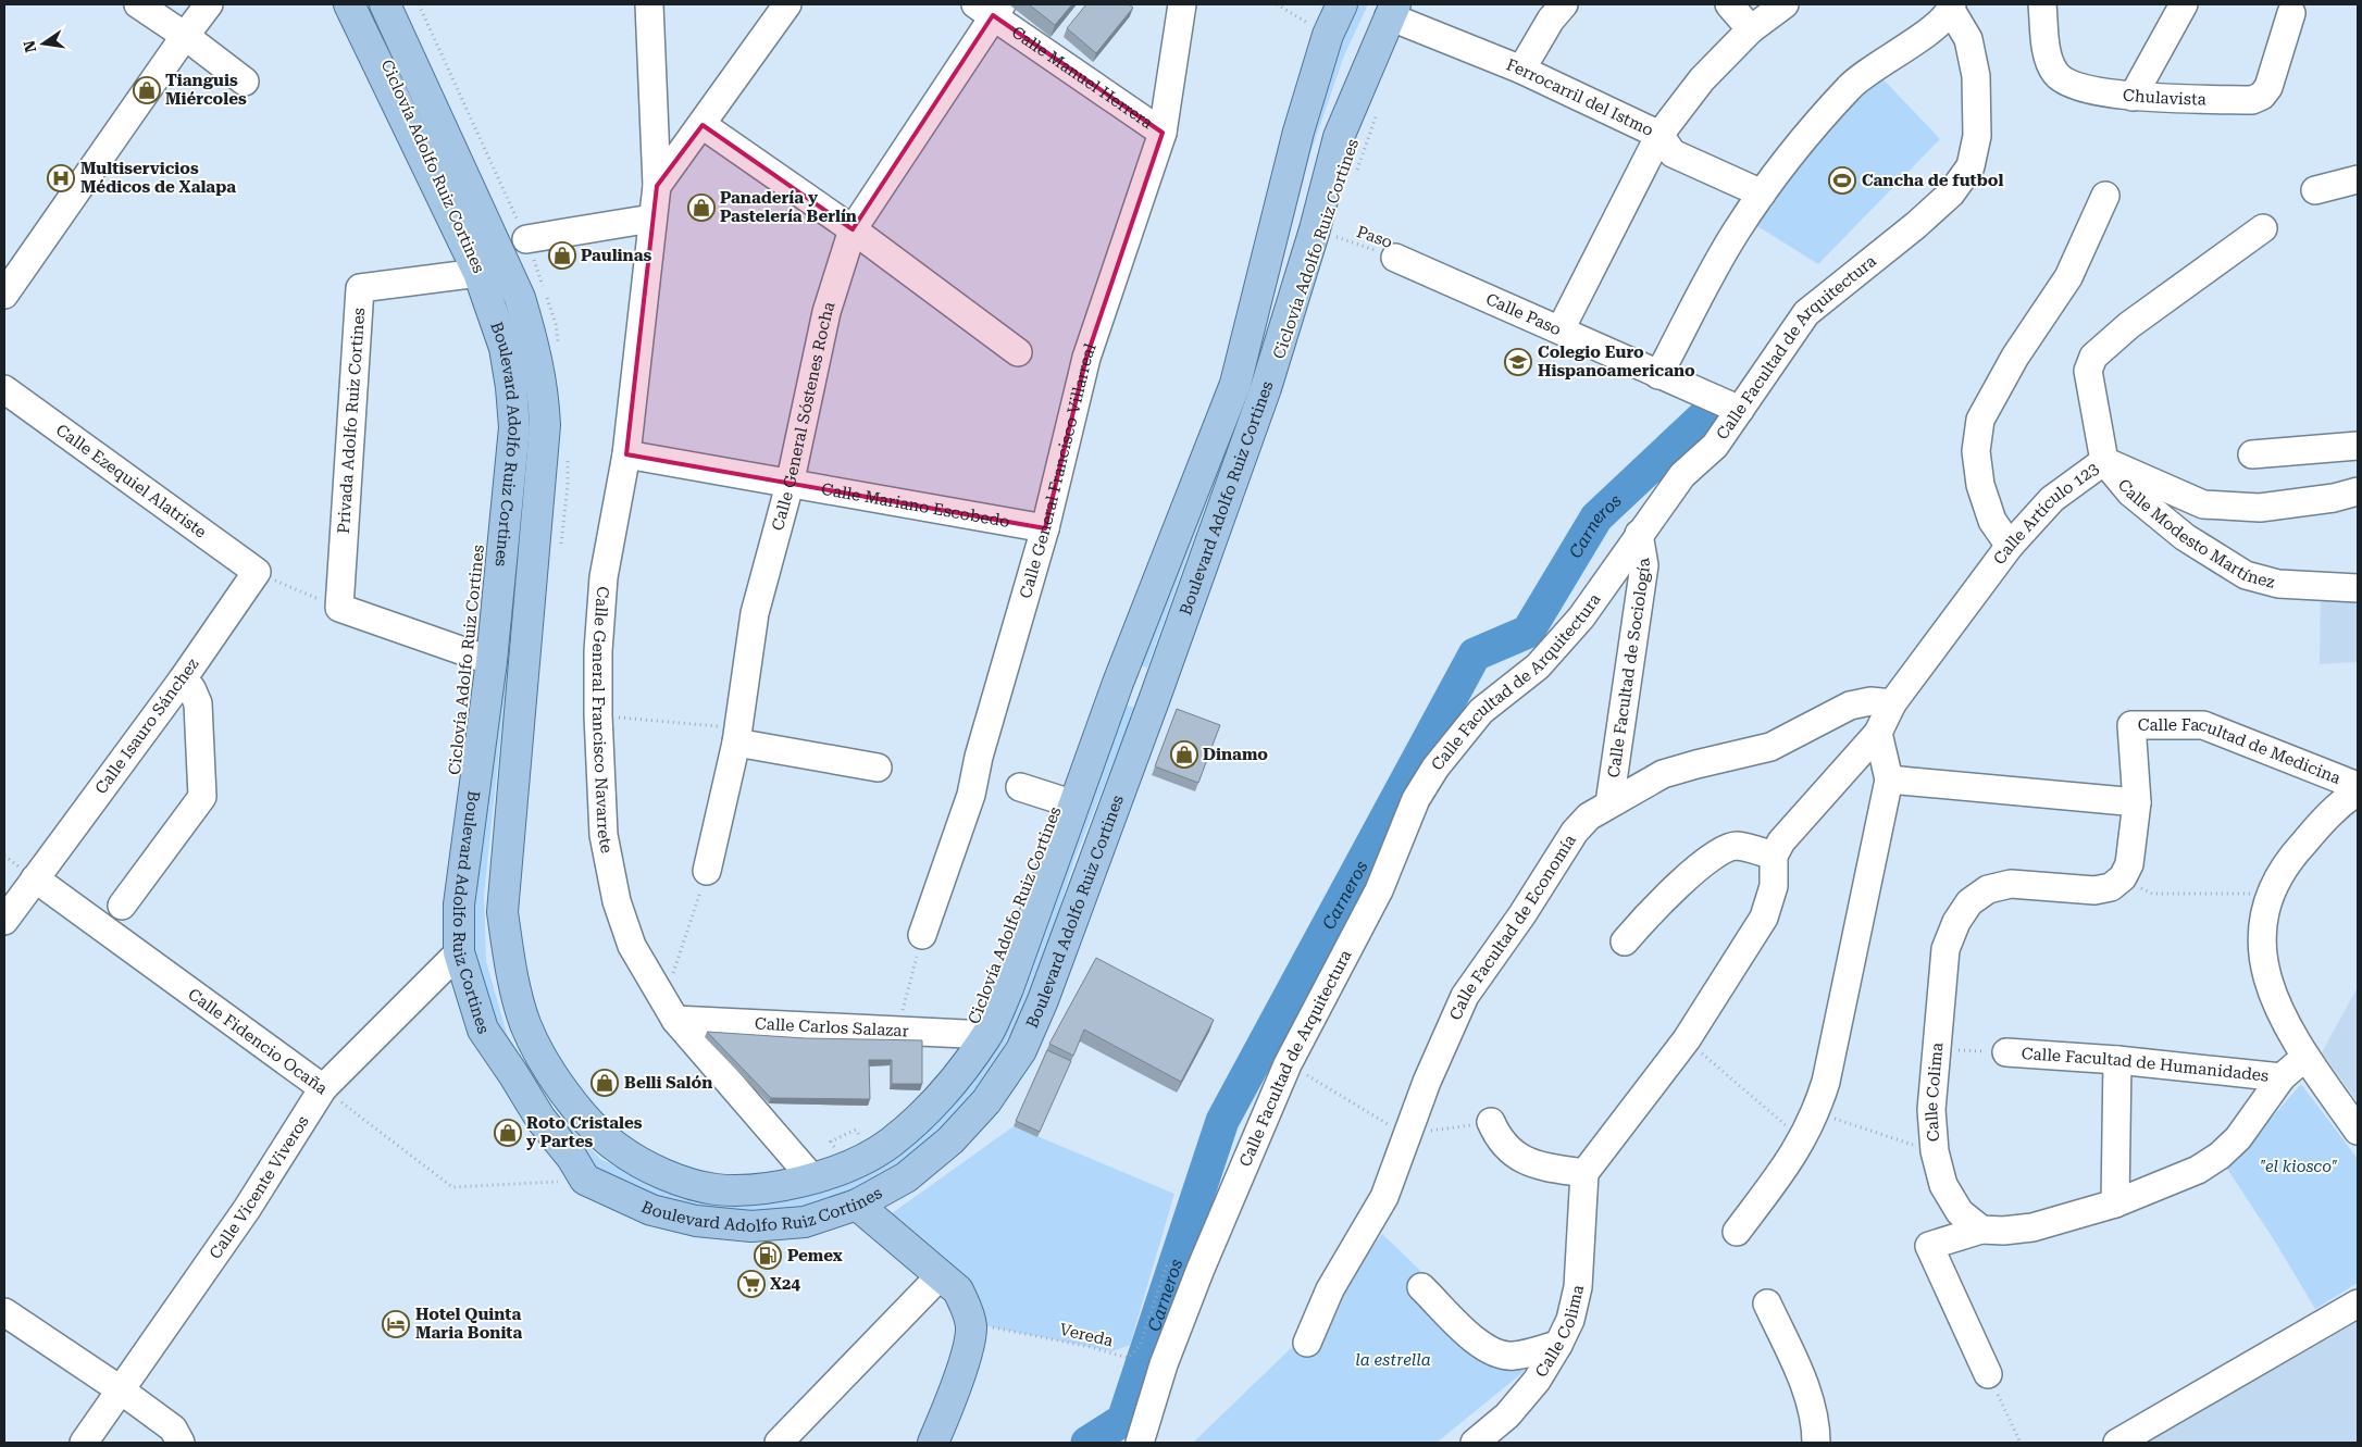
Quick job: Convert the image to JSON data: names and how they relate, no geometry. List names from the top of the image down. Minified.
{"streets":{"main road":["Boulevard Adolfo Ruiz Cortines"],"street":["Calle Manuel Herrera","Chulavista","Ferrocarril del Istmo","Calle Paso","Calle Facultad de Arquitectura","Calle General Sóstenes Rocha","Privada Adolfo Ruiz Cortines","Calle General Francisco Villarreal","Calle Ezequiel Alatriste","Calle Mariano Escobedo","Calle Artículo 123","Calle Modesto Martínez","Calle Facultad de Sociología","Calle General Francisco Navarrete","Calle Isauro Sánchez","Calle Facultad de Medicina","Calle Facultad de Economía","Calle Carlos Salazar","Calle Fidencio Ocaña","Calle Facultad de Humanidades","Calle Colima","Calle Vicente Viveros"],"path":["Ciclovía Adolfo Ruiz Cortines","Paso","Vereda"]},"crossings":[["Calle Manuel Herrera","Calle General Sóstenes Rocha"],["Calle Manuel Herrera","Calle General Francisco Villarreal"],["Ferrocarril del Istmo","Calle Facultad de Arquitectura"],["Ferrocarril del Istmo","Boulevard Adolfo Ruiz Cortines"],["Paso","Calle Paso"],["Paso","Boulevard Adolfo Ruiz Cortines"],["Calle Paso","Calle Facultad de Arquitectura"],["Calle Facultad de Arquitectura","Calle Facultad de Sociología"],["Calle General Sóstenes Rocha","Calle Mariano Escobedo"],["Privada Adolfo Ruiz Cortines","Boulevard Adolfo Ruiz Cortines"],["Boulevard Adolfo Ruiz Cortines","Calle General Francisco Navarrete"],["Boulevard Adolfo Ruiz Cortines","Calle Carlos Salazar"],["Boulevard Adolfo Ruiz Cortines","Calle Fidencio Ocaña"],["Boulevard Adolfo Ruiz Cortines","Calle Vicente Viveros"],["Calle General Francisco Villarreal","Calle Mariano Escobedo"],["Calle Ezequiel Alatriste","Calle Isauro Sánchez"],["Calle Mariano Escobedo","Calle General Francisco Navarrete"],["Calle Artículo 123","Calle Modesto Martínez"],["Calle Artículo 123","Calle Facultad de Economía"],["Calle Facultad de Sociología","Calle Facultad de Economía"],["Calle General Francisco Navarrete","Calle Carlos Salazar"],["Calle Isauro Sánchez","Calle Fidencio Ocaña"],["Calle Fidencio Ocaña","Calle Vicente Viveros"]],"water":["Carneros"],"parks":["\"el kiosco\"","la estrella"],"places":{"shop":["Tianguis Miércoles","Panadería y Pastelería Berlín","Paulinas","Dinamo","Belli Salón","Roto Cristales y Partes"],"hospital":["Multiservicios Médicos de Xalapa"],"sports":["Cancha de futbol"],"school or university":["Colegio Euro Hispanoamericano"],"fuel station":["Pemex"],"supermarket":["X24"],"hotel":["Hotel Quinta Maria Bonita"]},"north":"left"}
